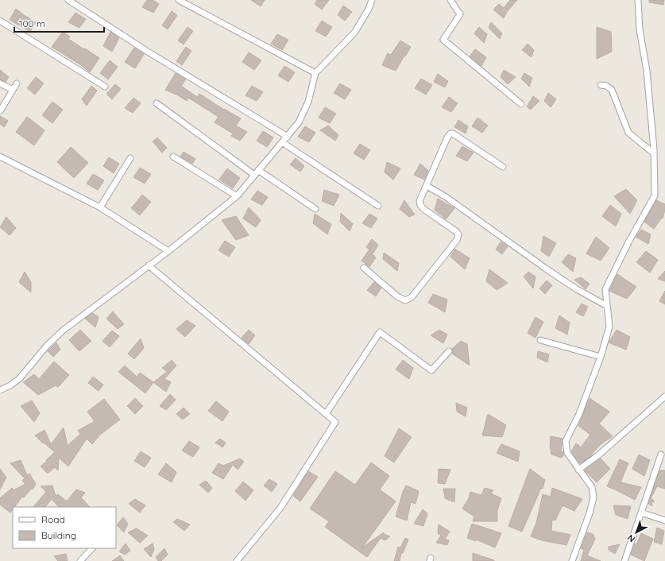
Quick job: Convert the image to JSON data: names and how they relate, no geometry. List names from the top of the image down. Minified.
{"legend":["Road","Building"],"scale_bar":"100 m","north":"bottom left"}
